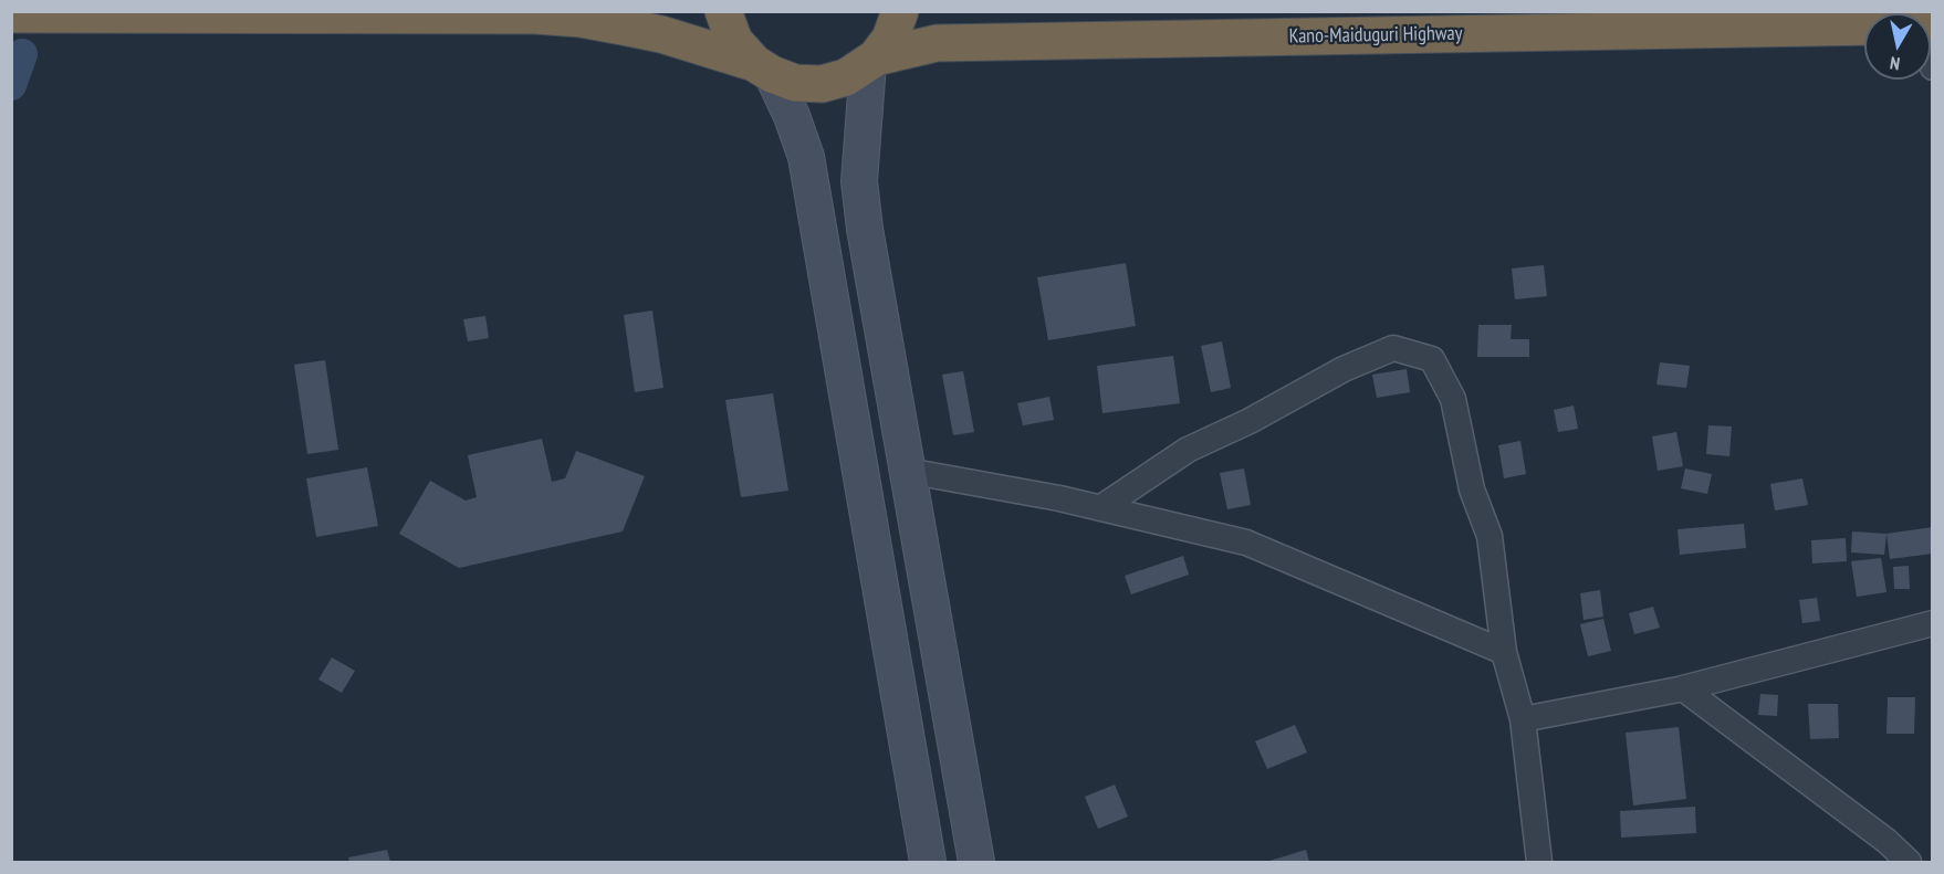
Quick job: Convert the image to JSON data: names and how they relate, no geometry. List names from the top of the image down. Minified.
{"streets":{"highway":["Kano-Maiduguri Highway"]},"north":"bottom"}
